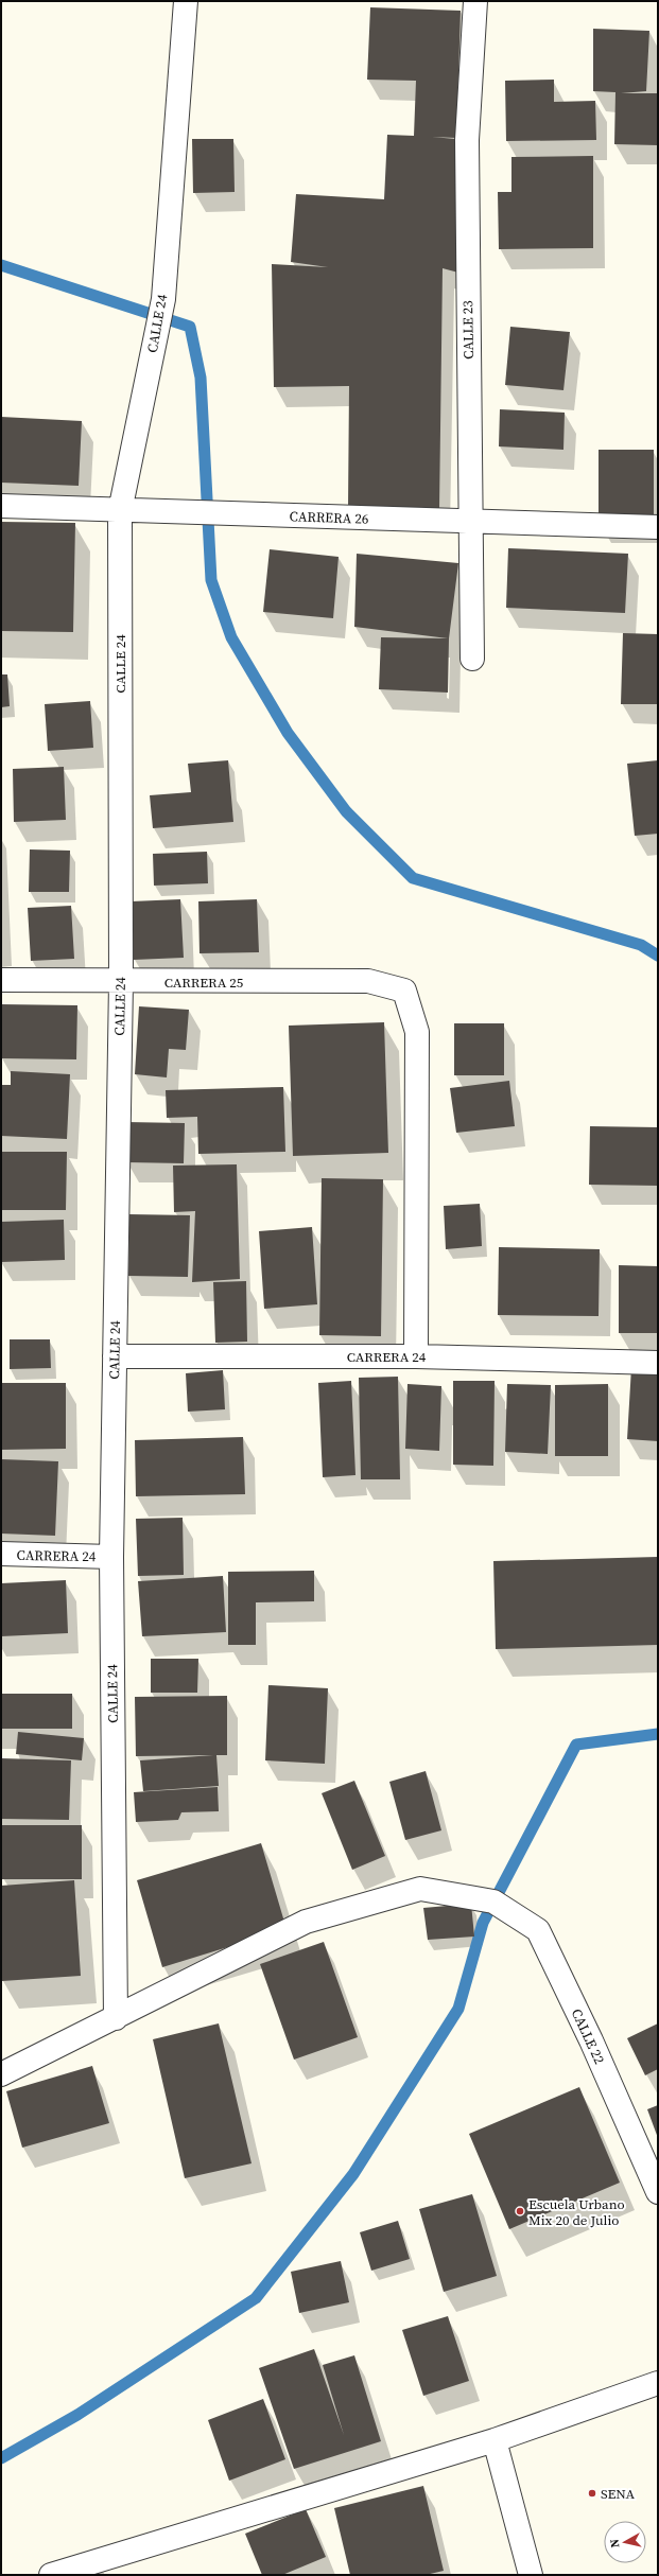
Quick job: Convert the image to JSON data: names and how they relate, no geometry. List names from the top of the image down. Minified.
{"streets":{"street":["CALLE 24","CALLE 23","CARRERA 26","CARRERA 25","CARRERA 24","CALLE 22"]},"crossings":[["CALLE 24","CARRERA 26"],["CALLE 24","CARRERA 25"],["CALLE 24","CARRERA 24"],["CALLE 24","CALLE 22"],["CALLE 23","CARRERA 26"],["CARRERA 25","CARRERA 24"]],"places":["Escuela Urbano Mix 20 de Julio","SENA"],"north":"left"}
